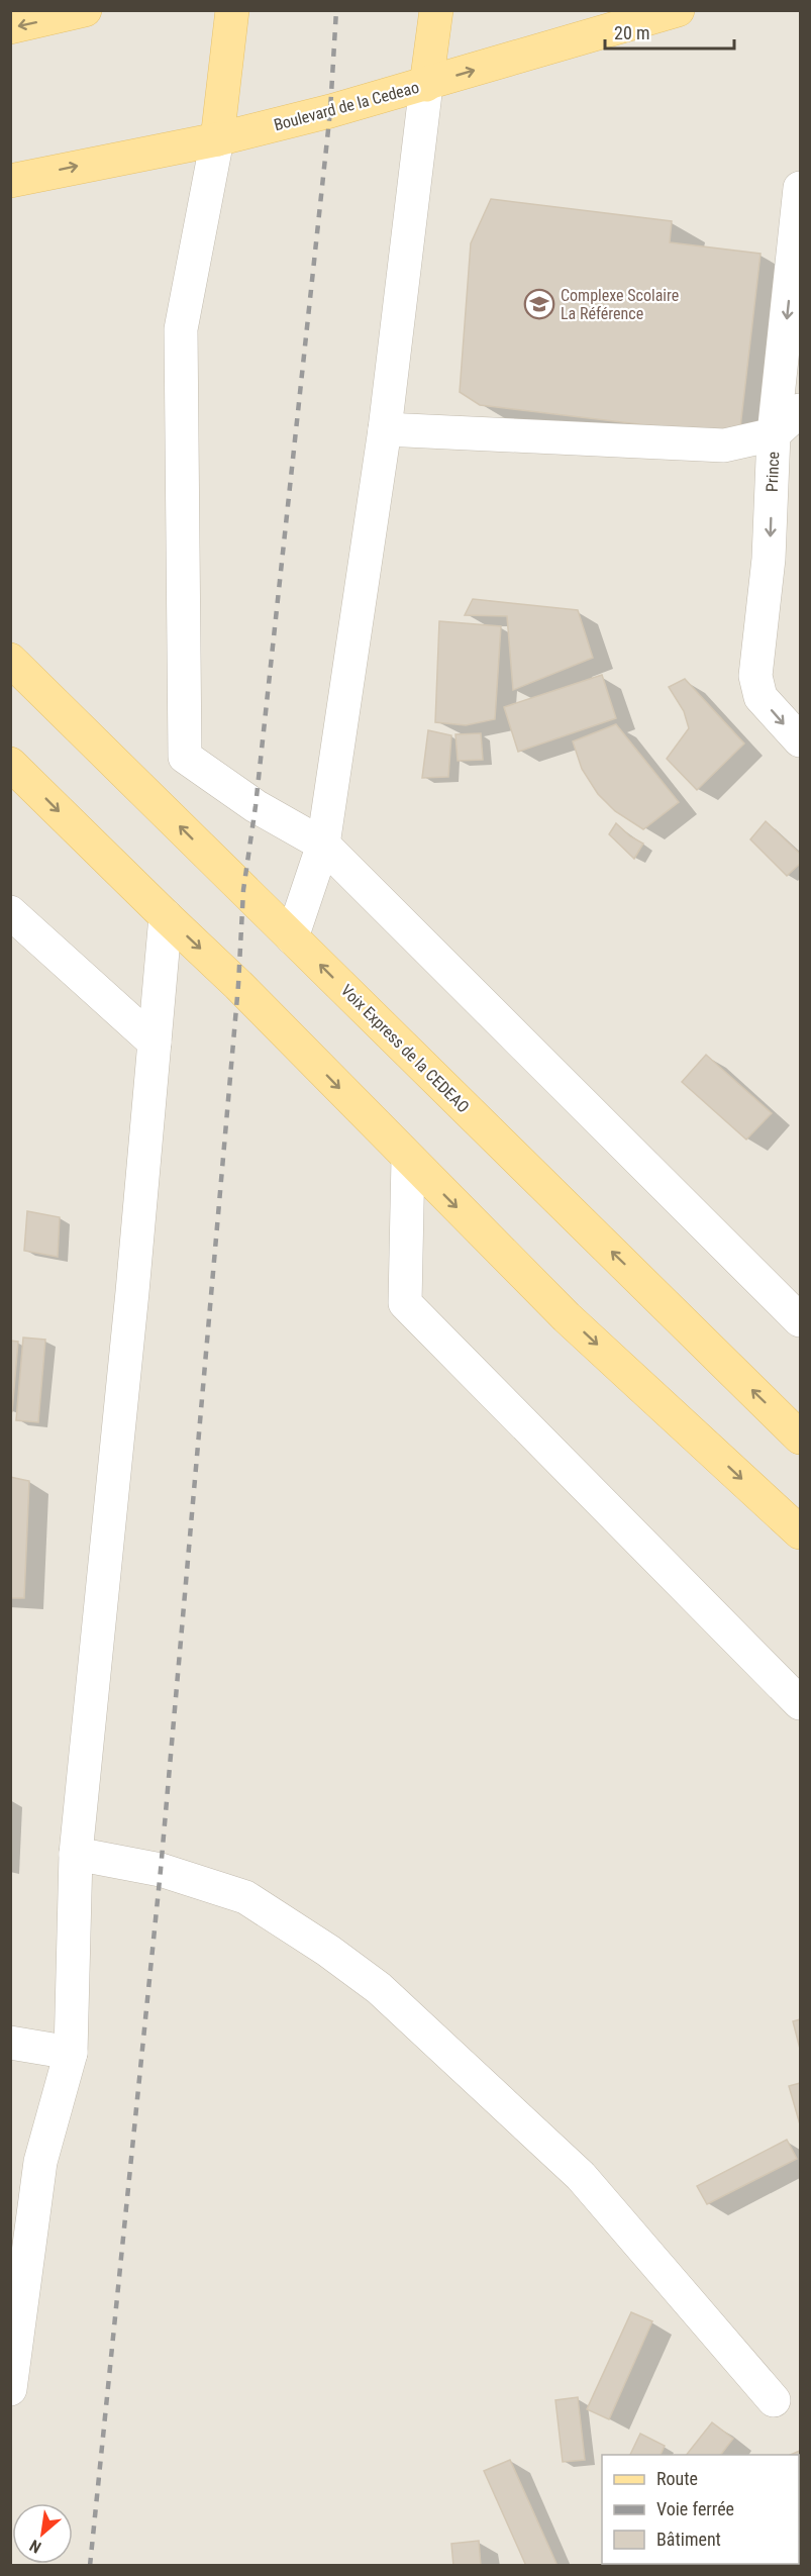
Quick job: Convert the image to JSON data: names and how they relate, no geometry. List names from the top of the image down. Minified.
{"streets":{"main road":["Boulevard de la Cedeao","Voix Express de la CEDEAO"],"street":["Prince"]},"one_way":["Boulevard de la Cedeao","Prince"],"places":{"school or university":["Complexe Scolaire La Référence"]},"legend":["Route","Voie ferrée","Bâtiment"],"scale_bar":"20 m","north":"bottom left"}
